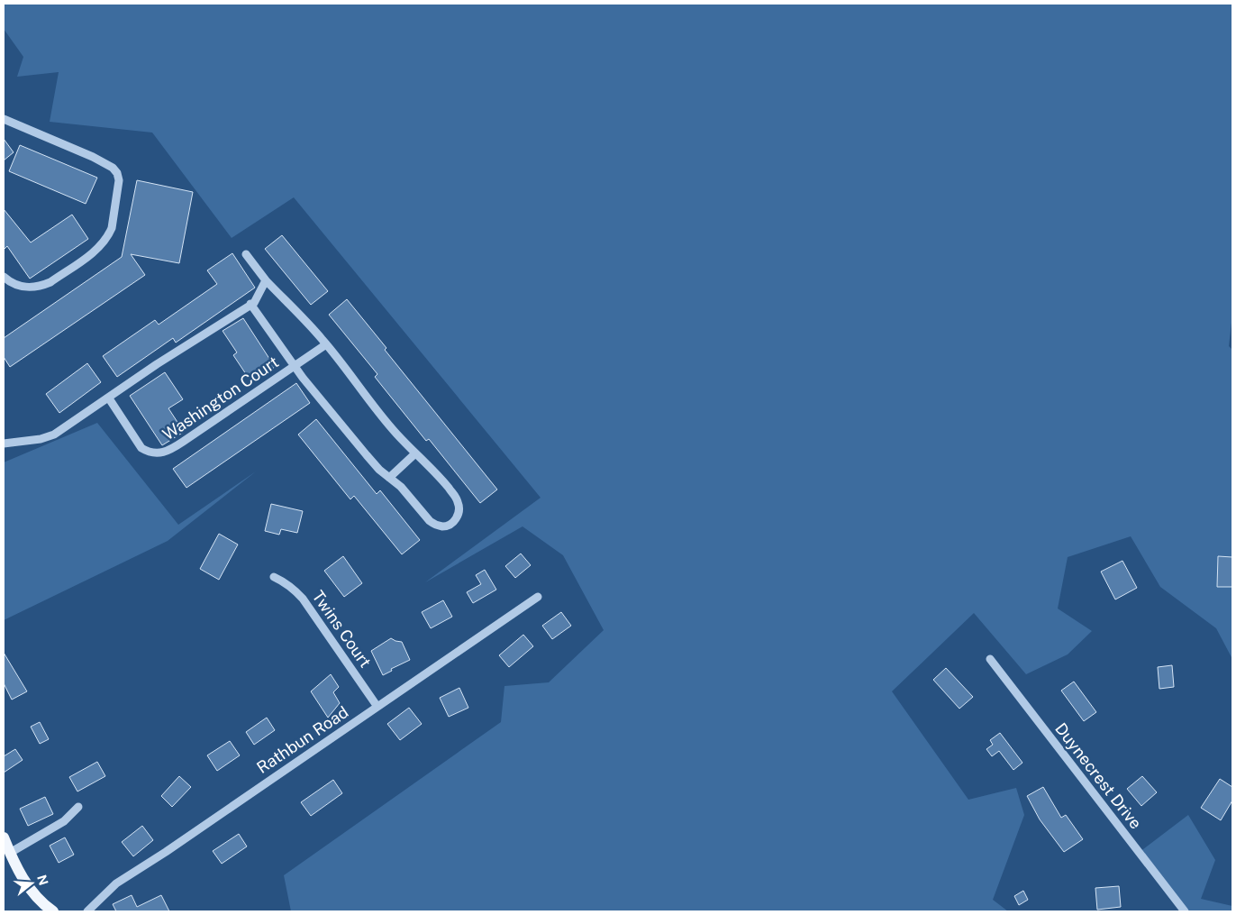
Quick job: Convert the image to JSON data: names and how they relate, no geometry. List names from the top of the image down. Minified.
{"streets":{"street":["Washington Court","Twins Court","Rathbun Road","Duynecrest Drive"]},"crossings":[["Twins Court","Rathbun Road"]],"north":"right"}
